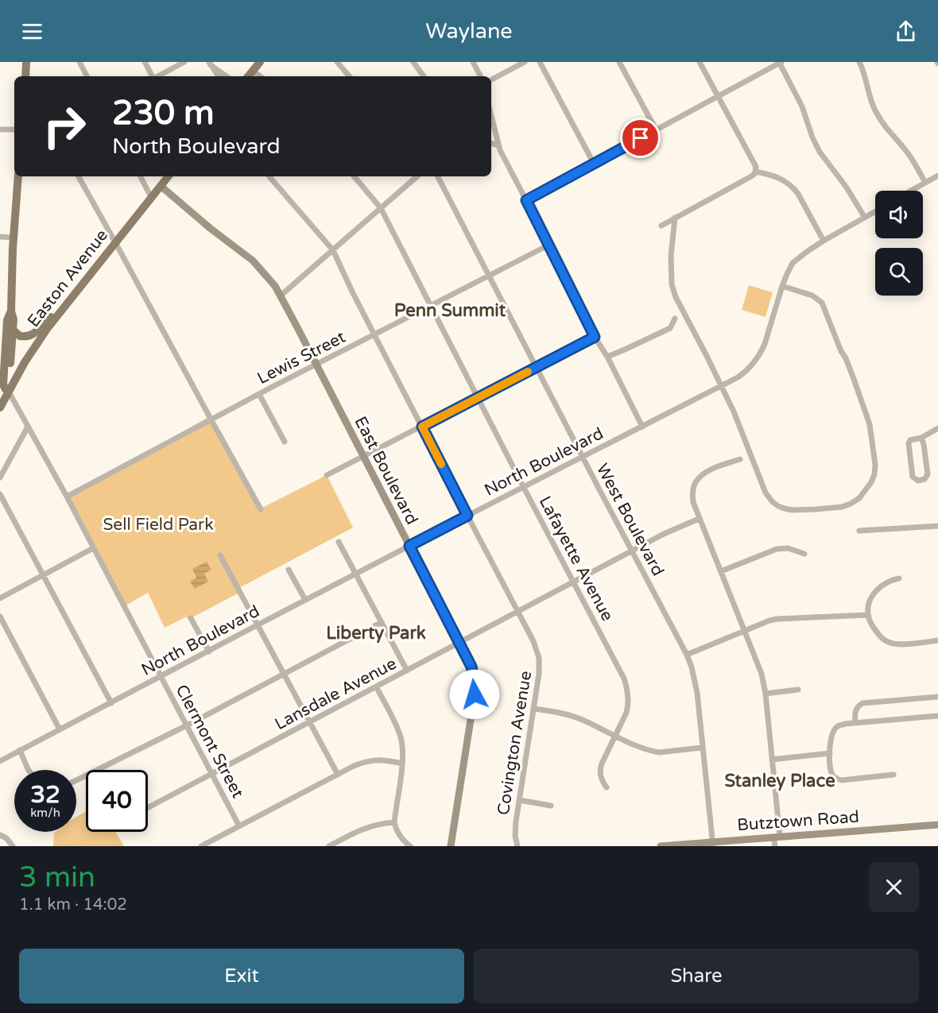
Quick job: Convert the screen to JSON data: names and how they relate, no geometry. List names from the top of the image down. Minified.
{"streets":{"main road":["Easton Avenue"],"street":["Lewis Street","North Boulevard","East Boulevard","West Boulevard","Lafayette Avenue","Lansdale Avenue","Clermont Street","Covington Avenue","Butztown Road"]},"crossings":[["Easton Avenue","East Boulevard"],["Easton Avenue","Clermont Street"],["Lewis Street","East Boulevard"],["Lewis Street","West Boulevard"],["Lewis Street","Lafayette Avenue"],["Lewis Street","Clermont Street"],["Lewis Street","Covington Avenue"],["North Boulevard","East Boulevard"],["North Boulevard","West Boulevard"],["North Boulevard","Lafayette Avenue"],["North Boulevard","Clermont Street"],["North Boulevard","Covington Avenue"],["East Boulevard","Lansdale Avenue"],["West Boulevard","Lansdale Avenue"],["West Boulevard","Butztown Road"],["Lafayette Avenue","Lansdale Avenue"],["Lansdale Avenue","Clermont Street"],["Lansdale Avenue","Covington Avenue"]],"districts":["Penn Summit","Liberty Park","Stanley Place"],"parks":["Sell Field Park"],"page":{"header":"Waylane","turn":["230 m","North Boulevard"],"speed":"32 km/h","limit":"40","heading":["3 min","1.1 km · 14:02"],"buttons":["Exit","Share"]}}
